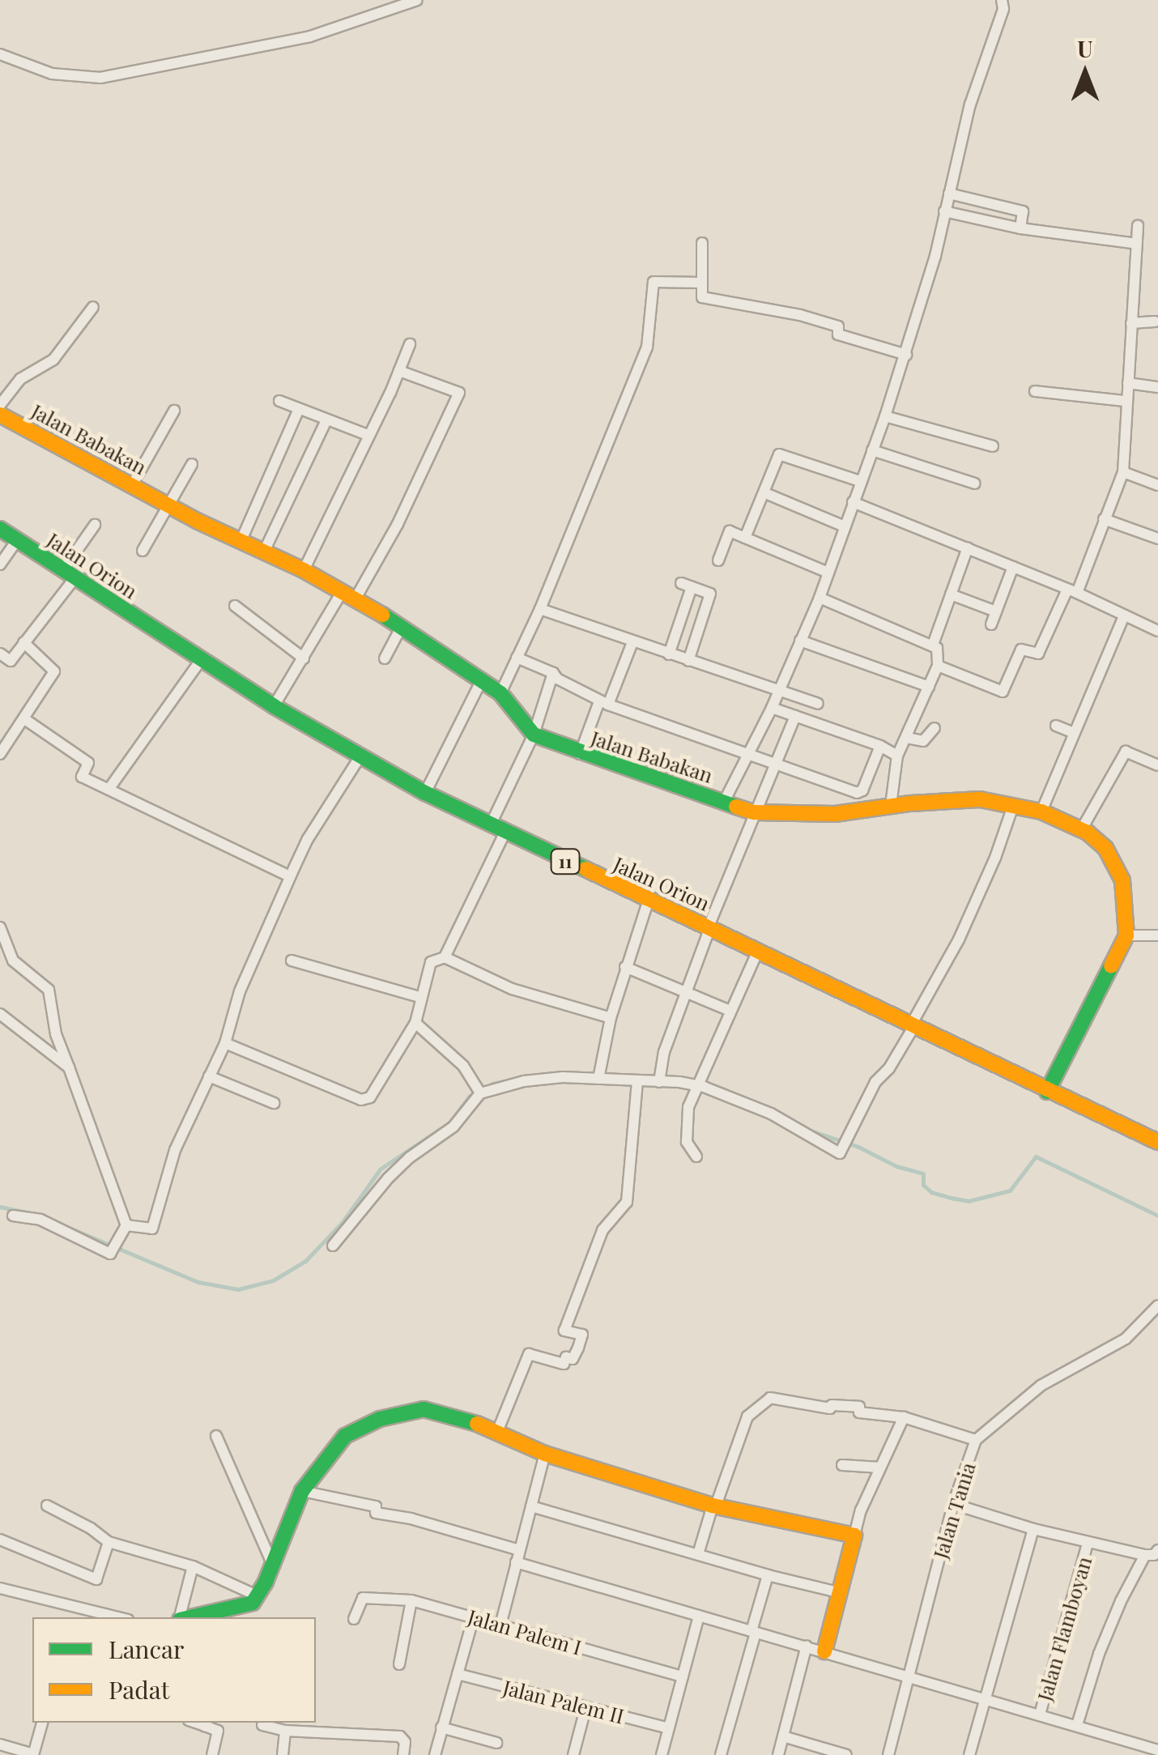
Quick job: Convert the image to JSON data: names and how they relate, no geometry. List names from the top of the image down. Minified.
{"streets":{"main road":["Jalan Babakan","Jalan Orion","11"],"street":["Jalan Tania","Jalan Flamboyan","Jalan Palem I","Jalan Palem II"]},"crossings":[["Jalan Babakan","Jalan Orion"]],"legend":["Lancar","Padat"],"north":"top"}
